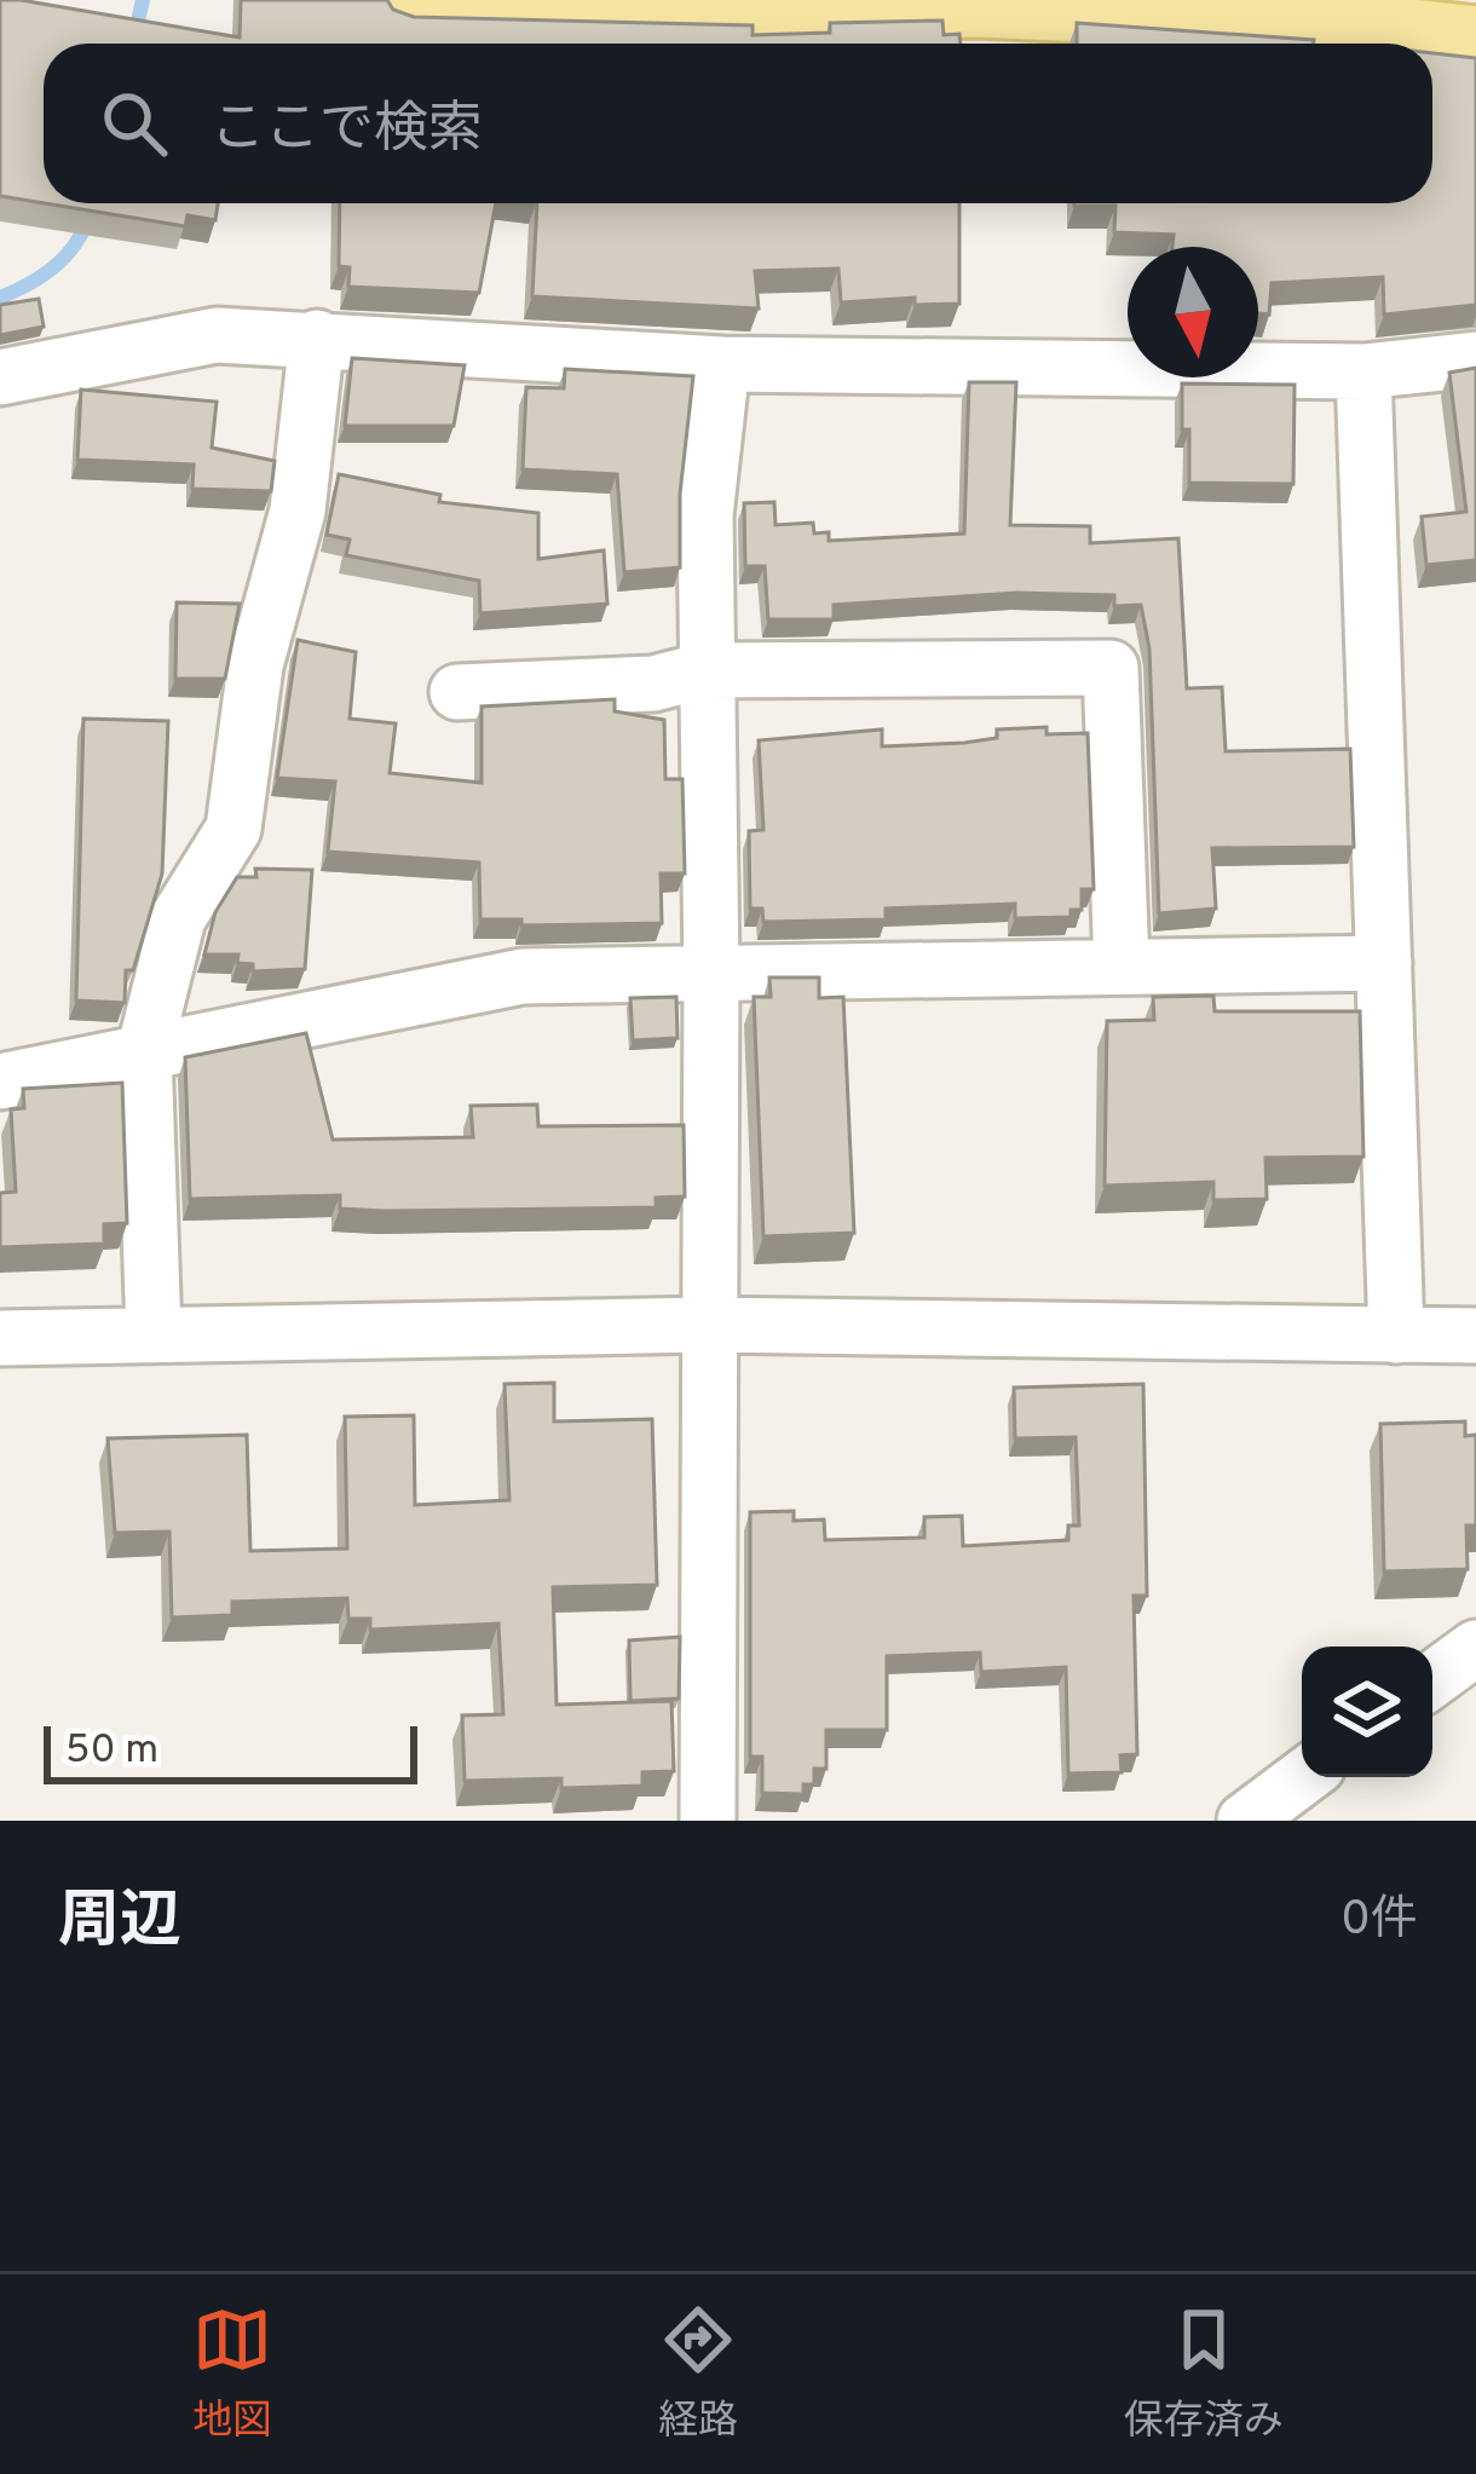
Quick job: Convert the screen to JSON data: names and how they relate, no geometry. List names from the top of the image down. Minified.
{"scale_bar":"50 m","north":"bottom","page":{"search":"ここで検索","scale":"50 m","heading":["周辺","0件"],"nav":["地図","経路","保存済み"]}}
